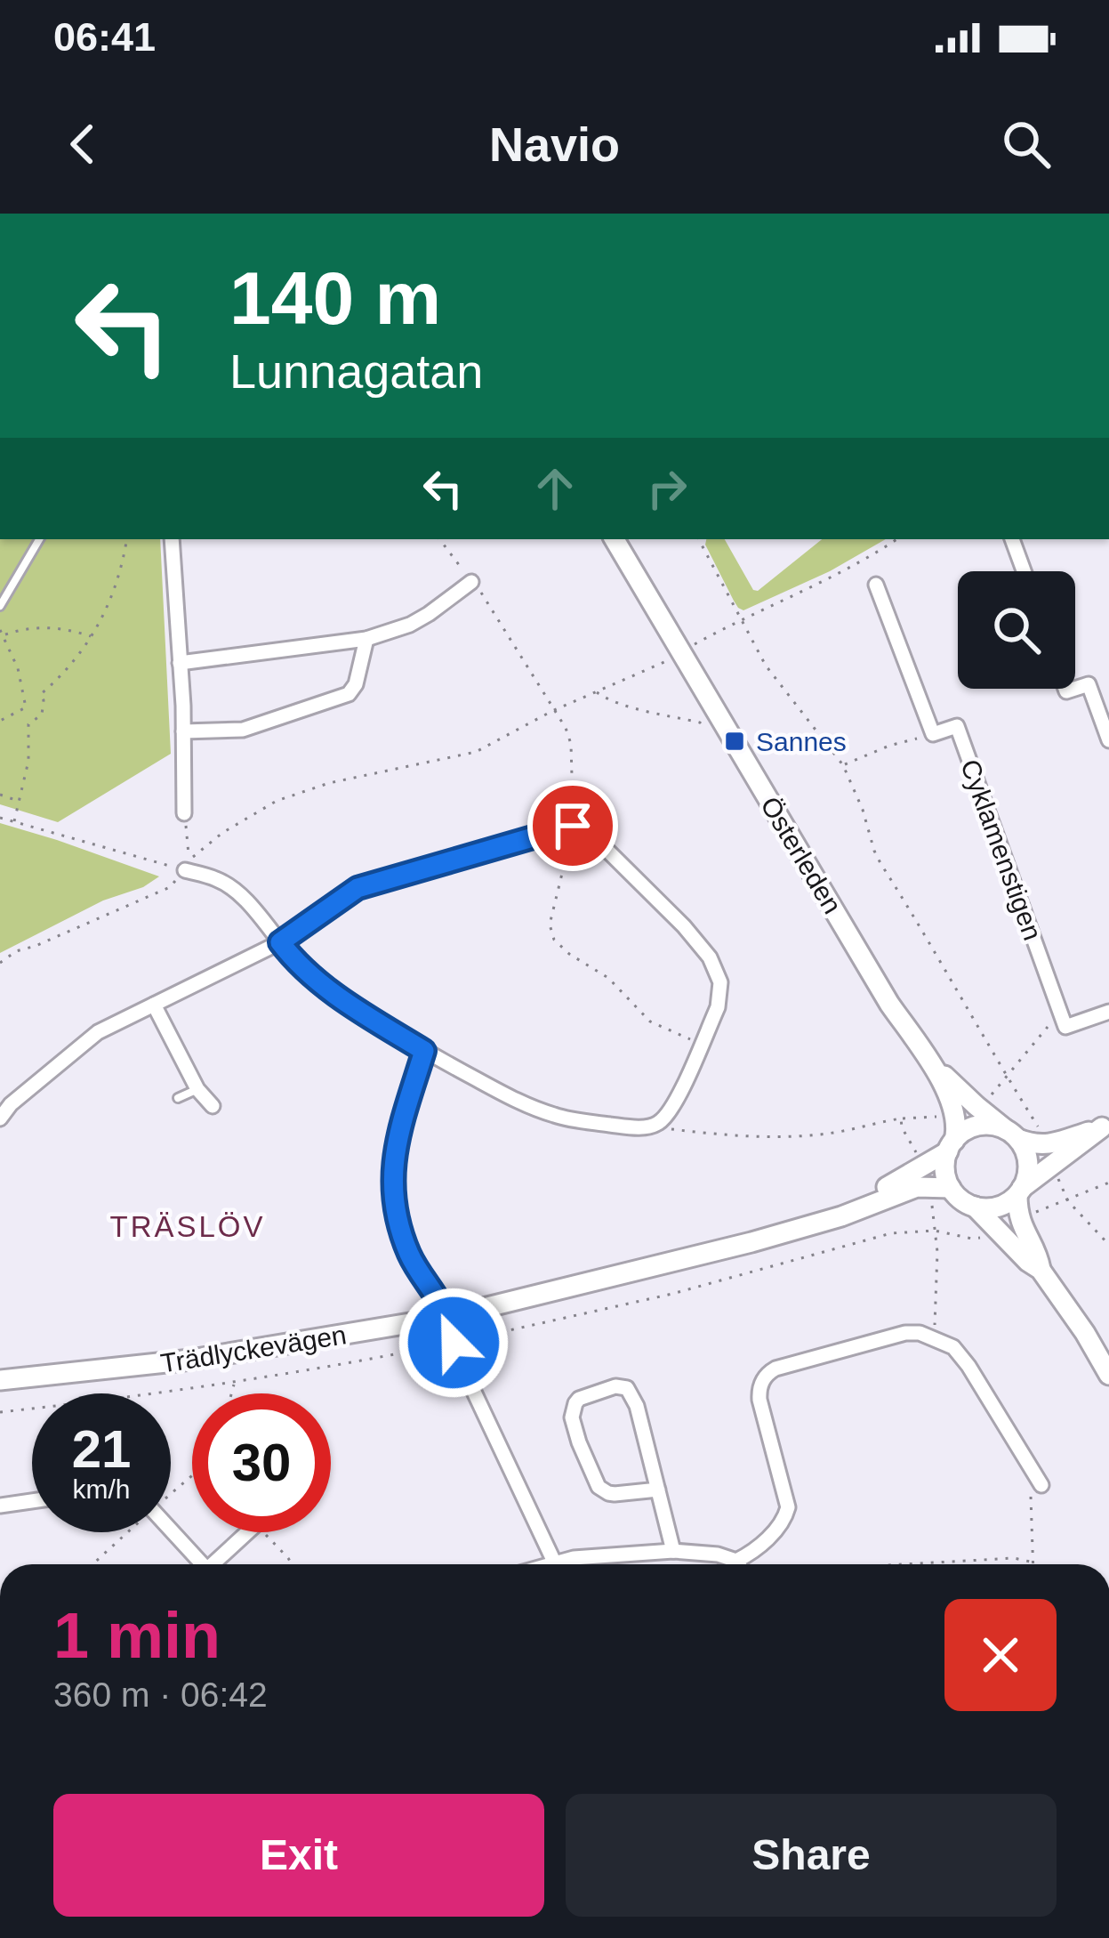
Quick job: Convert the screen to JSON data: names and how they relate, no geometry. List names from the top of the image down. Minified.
{"streets":{"main road":["Österleden","Trädlyckevägen"],"street":["Cyklamenstigen"]},"crossings":[["Österleden","Trädlyckevägen"]],"districts":["TRÄSLÖV"],"places":{"transit":["Sannes"]},"page":{"status":"06:41","header":"Navio","turn":["140 m","Lunnagatan"],"speed":"21 km/h","limit":"30","heading":["1 min","360 m · 06:42"],"buttons":["Exit","Share"]}}
